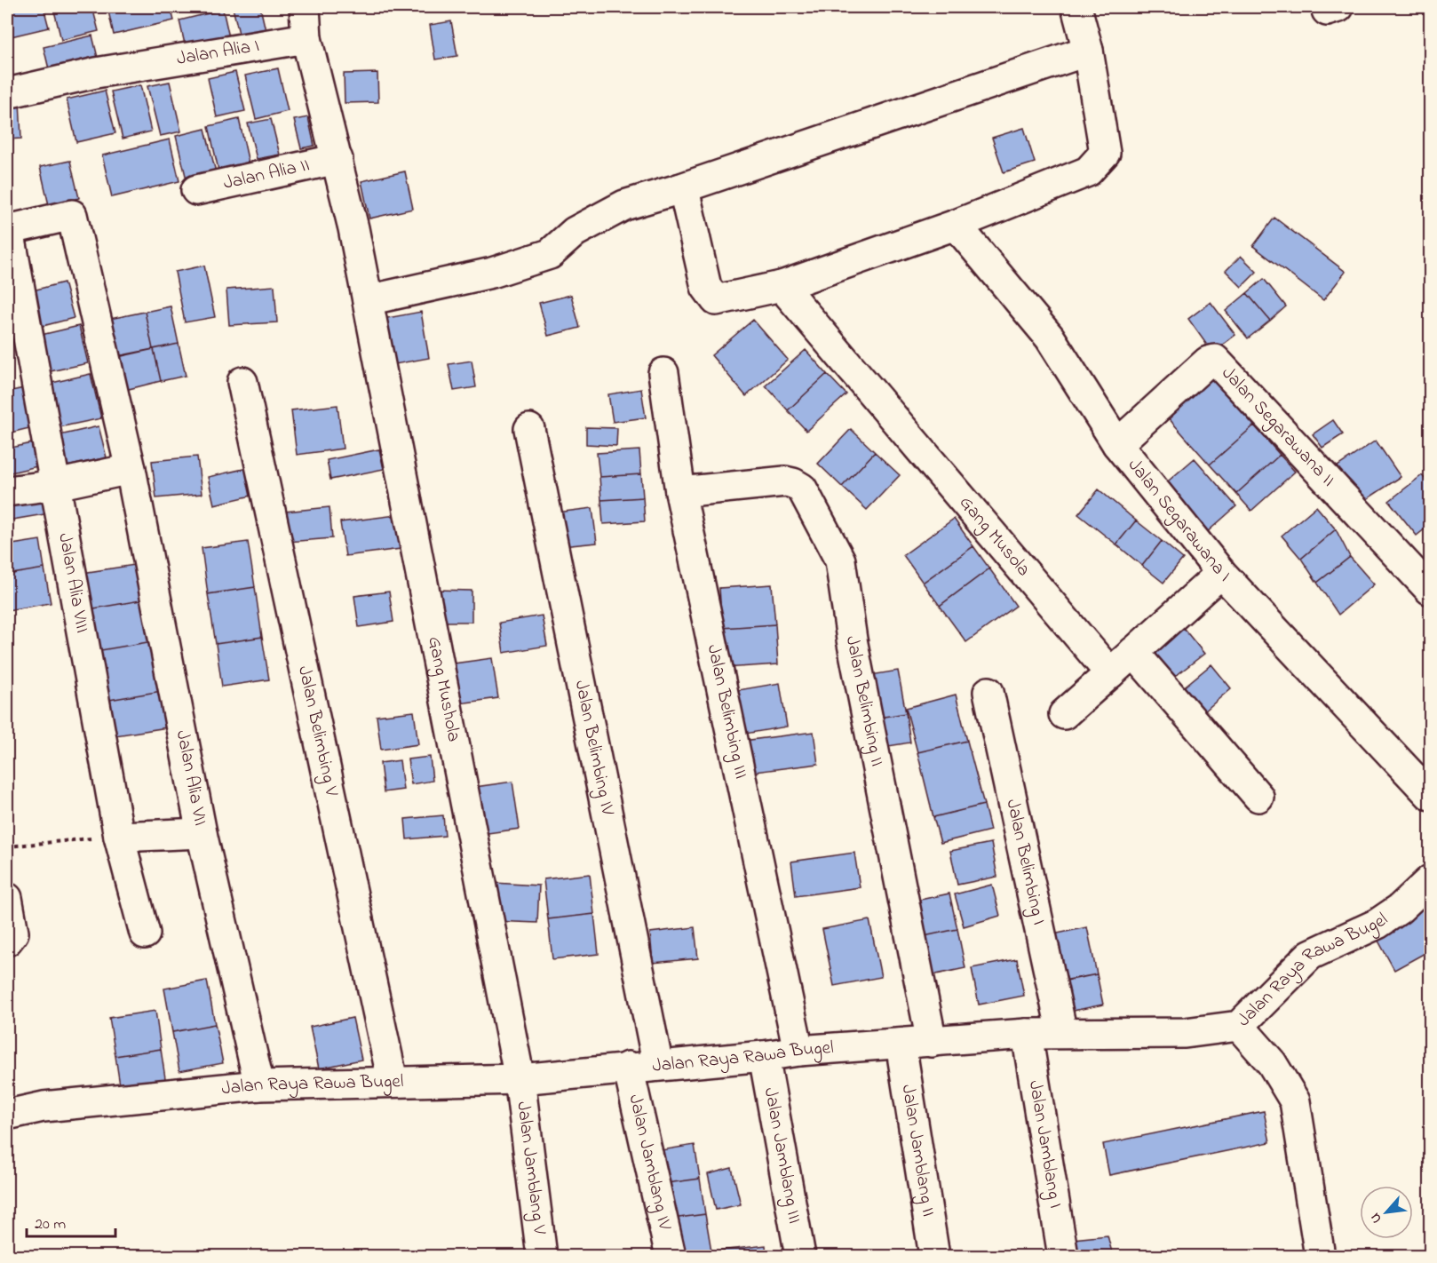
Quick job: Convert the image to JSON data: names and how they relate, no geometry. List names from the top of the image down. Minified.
{"streets":{"street":["Jalan Alia I","Jalan Alia II","Jalan Segarawana II","Jalan Segarawana I","Gang Musola","Jalan Alia VIII","Gang Mushola","Jalan Belimbing II","Jalan Belimbing III","Jalan Belimbing V","Jalan Belimbing IV","Jalan Alia VII","Jalan Belimbing I","Jalan Raya Rawa Bugel","Jalan Jamblang I","Jalan Jamblang II","Jalan Jamblang III","Jalan Jamblang IV","Jalan Jamblang V"]},"crossings":[["Jalan Alia II","Gang Mushola"],["Jalan Segarawana II","Jalan Segarawana I"],["Jalan Alia VIII","Jalan Alia VII"],["Gang Mushola","Jalan Raya Rawa Bugel"],["Gang Mushola","Jalan Jamblang V"],["Jalan Belimbing II","Jalan Belimbing III"],["Jalan Belimbing II","Jalan Raya Rawa Bugel"],["Jalan Belimbing III","Jalan Raya Rawa Bugel"],["Jalan Belimbing V","Jalan Raya Rawa Bugel"],["Jalan Belimbing IV","Jalan Raya Rawa Bugel"],["Jalan Alia VII","Jalan Raya Rawa Bugel"],["Jalan Belimbing I","Jalan Raya Rawa Bugel"],["Jalan Raya Rawa Bugel","Jalan Jamblang I"],["Jalan Raya Rawa Bugel","Jalan Jamblang II"],["Jalan Raya Rawa Bugel","Jalan Jamblang III"],["Jalan Raya Rawa Bugel","Jalan Jamblang IV"],["Jalan Raya Rawa Bugel","Jalan Jamblang V"]],"scale_bar":"20 m","north":"bottom left"}
